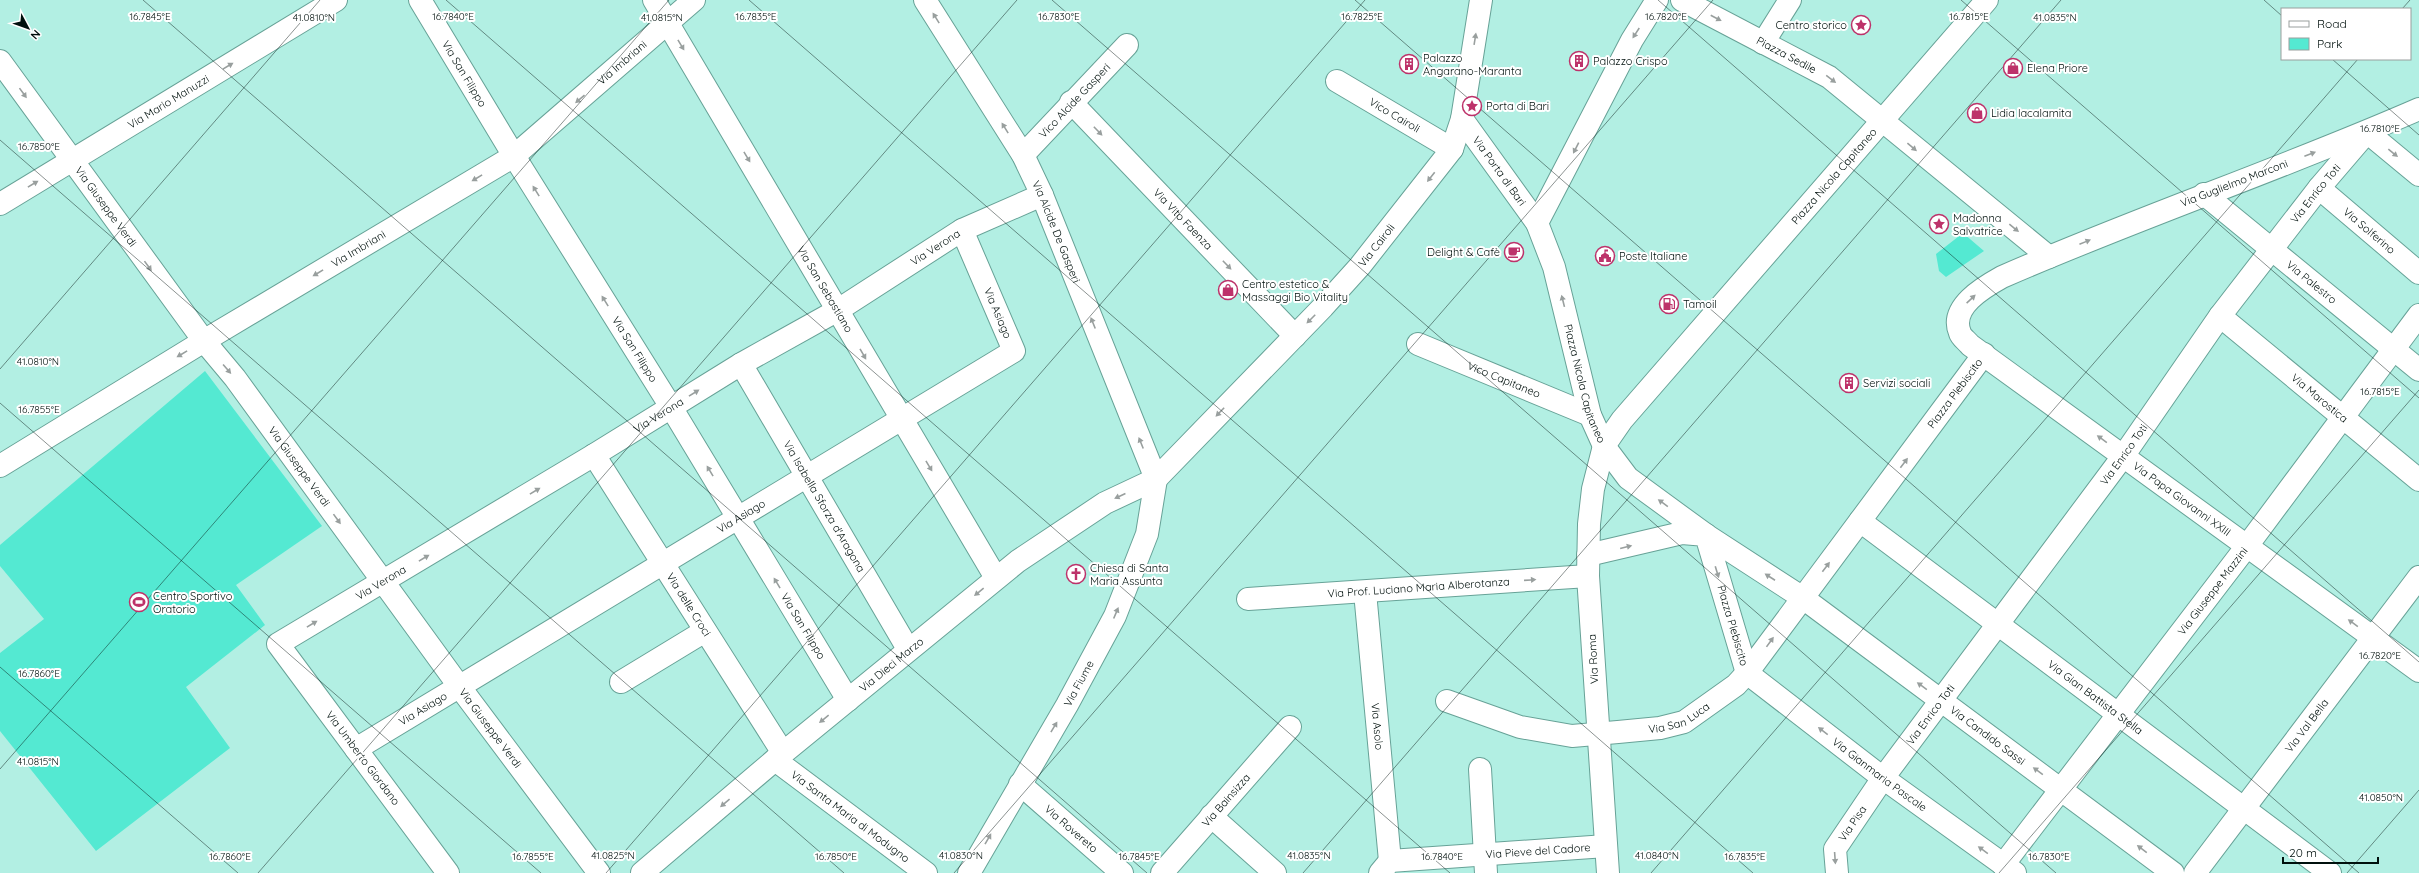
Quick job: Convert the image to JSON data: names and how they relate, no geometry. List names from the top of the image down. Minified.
{"streets":{"street":["Piazza Sedile","Via Imbriani","Via San Filippo","Vico Alcide Gasperi","Via Mario Manuzzi","Vico Cairoli","Via Porta di Bari","Piazza Nicola Capitaneo","Via Guglielmo Marconi","Via Enrico Toti","Via Giuseppe Verdi","Via Vito Faenza","Via Solferino","Via Alcide De Gasperi","Via Cairoli","Via Verona","Via Palestro","Via San Sebastiano","Via Asiago","Vico Capitaneo","Piazza Plebiscito","Via Marostica","Via Papa Giovanni XXIII","Via Isabella Sforza d'Aragona","Via Prof. Luciano Maria Alberotanza","Via Giuseppe Mazzini","Via delle Croci","Via Roma","Via Dieci Marzo","Via Fiume","Via Gian Battista Stella","Via San Luca","Via Val Bella","Via Asolo","Via Candido Sassi","Via Umberto Giordano","Via Gianmaria Pascale","Via Bainsizza","Via Santa Maria di Modugno","Via Pisa","Via Rovereto","Via Pieve del Cadore"]},"crossings":[["Piazza Sedile","Piazza Nicola Capitaneo"],["Via Imbriani","Via San Filippo"],["Via Imbriani","Via Giuseppe Verdi"],["Via Imbriani","Via San Sebastiano"],["Via San Filippo","Via Verona"],["Via San Filippo","Via Asiago"],["Via San Filippo","Via Dieci Marzo"],["Vico Alcide Gasperi","Via Vito Faenza"],["Vico Alcide Gasperi","Via Alcide De Gasperi"],["Via Mario Manuzzi","Via Giuseppe Verdi"],["Vico Cairoli","Via Cairoli"],["Via Porta di Bari","Piazza Nicola Capitaneo"],["Via Porta di Bari","Via Cairoli"],["Piazza Nicola Capitaneo","Vico Capitaneo"],["Piazza Nicola Capitaneo","Via Roma"],["Via Guglielmo Marconi","Via Enrico Toti"],["Via Guglielmo Marconi","Via Palestro"],["Via Guglielmo Marconi","Piazza Plebiscito"],["Via Enrico Toti","Via Solferino"],["Via Enrico Toti","Via Palestro"],["Via Enrico Toti","Via Marostica"],["Via Enrico Toti","Via Papa Giovanni XXIII"],["Via Enrico Toti","Via Gian Battista Stella"],["Via Enrico Toti","Via Candido Sassi"],["Via Enrico Toti","Via Gianmaria Pascale"],["Via Enrico Toti","Via Pisa"],["Via Giuseppe Verdi","Via Verona"],["Via Giuseppe Verdi","Via Asiago"],["Via Vito Faenza","Via Cairoli"],["Via Alcide De Gasperi","Via Cairoli"],["Via Alcide De Gasperi","Via Verona"],["Via Alcide De Gasperi","Via Dieci Marzo"],["Via Alcide De Gasperi","Via Fiume"],["Via Cairoli","Via Dieci Marzo"],["Via Cairoli","Via Fiume"],["Via Verona","Via San Sebastiano"],["Via Verona","Via Asiago"],["Via Verona","Via Isabella Sforza d'Aragona"],["Via Verona","Via delle Croci"],["Via Verona","Via Umberto Giordano"],["Via Palestro","Via Giuseppe Mazzini"],["Via San Sebastiano","Via Asiago"],["Via San Sebastiano","Via Dieci Marzo"],["Via Asiago","Via Isabella Sforza d'Aragona"],["Via Asiago","Via delle Croci"],["Via Asiago","Via Umberto Giordano"],["Piazza Plebiscito","Via Papa Giovanni XXIII"],["Piazza Plebiscito","Via Gian Battista Stella"],["Piazza Plebiscito","Via San Luca"],["Piazza Plebiscito","Via Candido Sassi"],["Piazza Plebiscito","Via Gianmaria Pascale"],["Via Marostica","Via Giuseppe Mazzini"],["Via Papa Giovanni XXIII","Via Giuseppe Mazzini"],["Via Papa Giovanni XXIII","Via Val Bella"],["Via Isabella Sforza d'Aragona","Via Dieci Marzo"],["Via Prof. Luciano Maria Alberotanza","Via Roma"],["Via Prof. Luciano Maria Alberotanza","Via Asolo"],["Via Giuseppe Mazzini","Via Gian Battista Stella"],["Via Giuseppe Mazzini","Via Candido Sassi"],["Via Giuseppe Mazzini","Via Gianmaria Pascale"],["Via delle Croci","Via Dieci Marzo"],["Via delle Croci","Via Santa Maria di Modugno"],["Via Roma","Via San Luca"],["Via Roma","Via Pieve del Cadore"],["Via Dieci Marzo","Via Fiume"],["Via Dieci Marzo","Via Santa Maria di Modugno"],["Via Fiume","Via Rovereto"],["Via Gian Battista Stella","Via Val Bella"],["Via San Luca","Via Gianmaria Pascale"],["Via Asolo","Via Pieve del Cadore"],["Via Gianmaria Pascale","Via Pisa"]],"one_way":["Piazza Sedile","Via Imbriani","Via San Filippo","Via Mario Manuzzi","Via Guglielmo Marconi","Via Giuseppe Verdi","Via Vito Faenza","Via Alcide De Gasperi","Via Verona","Via San Sebastiano","Via Papa Giovanni XXIII","Via Prof. Luciano Maria Alberotanza","Via Dieci Marzo","Via Fiume","Via Candido Sassi","Via Gianmaria Pascale","Via Pisa"],"places":{"place":["Centro storico","Porta di Bari","Madonna Salvatrice"],"building":["Palazzo Crispo","Palazzo Angarano-Maranta","Servizi sociali"],"shop":["Elena Priore","Lidia lacalamita","Centro estetico & Massaggi Bio Vitality"],"cafe":["Delight & Cafè"],"public building":["Poste Italiane"],"fuel station":["Tamoil"],"church":["Chiesa di Santa Maria Assunta"],"sports":["Centro Sportivo Oratorio"]},"legend":["Road","Park"],"scale_bar":"20 m","north":"bottom right","coordinates":["16.7845°E","16.7840°E","16.7835°E","16.7830°E","16.7825°E","16.7820°E","16.7815°E","41.0835°N","41.0810°N","41.0815°N","16.7810°E","16.7850°E","16.7855°E","16.7860°E","41.0850°N","41.0825°N","41.0830°N","41.0840°N"]}
